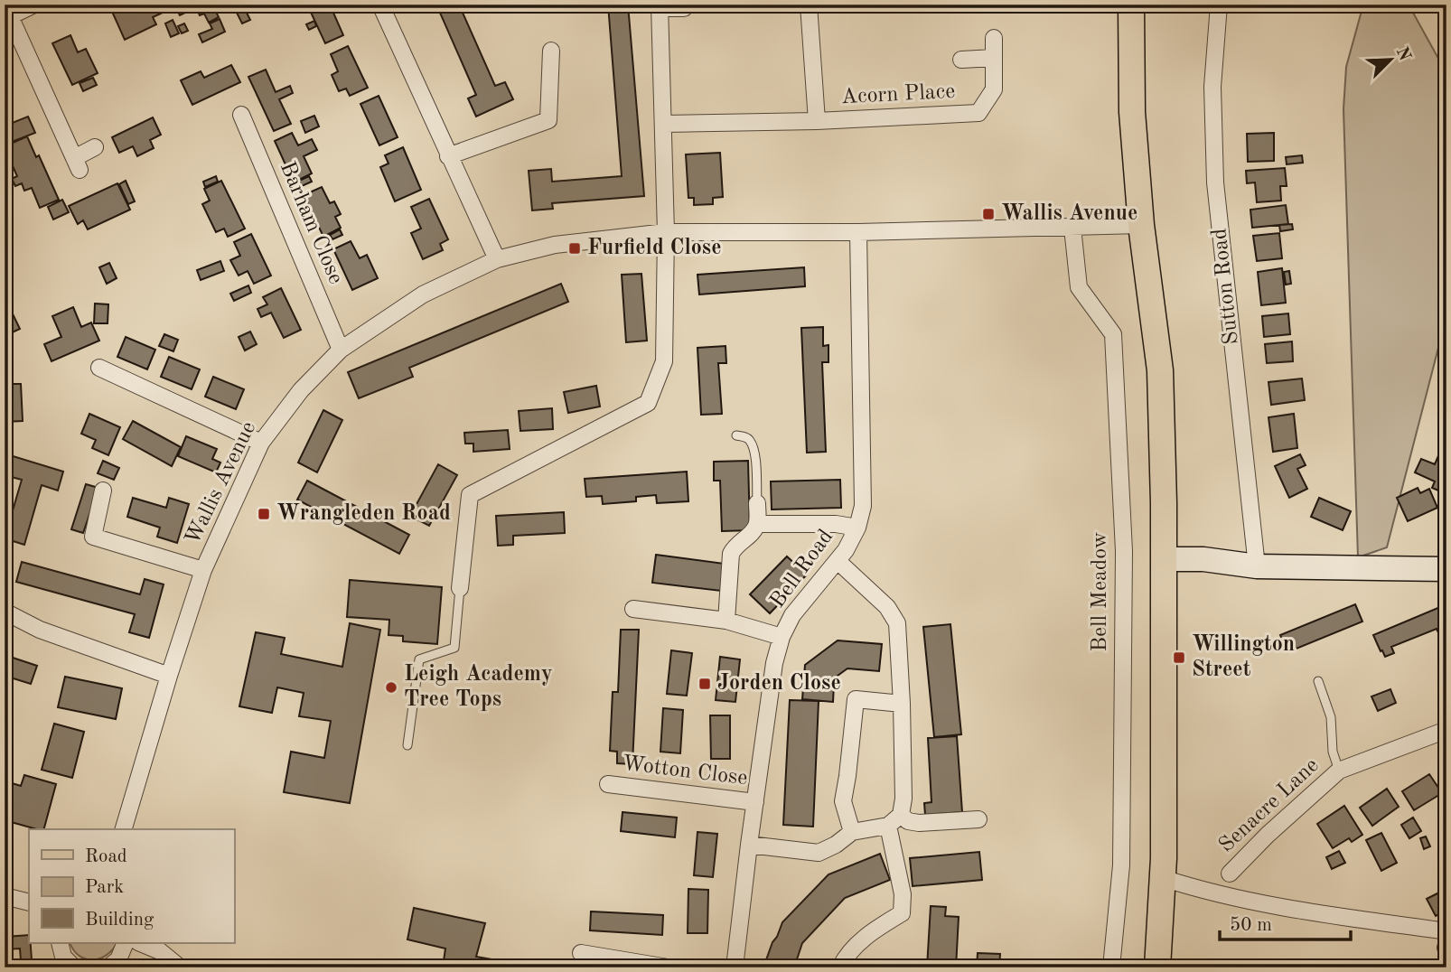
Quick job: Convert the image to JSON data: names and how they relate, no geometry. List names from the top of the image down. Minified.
{"streets":{"street":["Acorn Place","Barham Close","Sutton Road","Wallis Avenue","Bell Road","Bell Meadow","Wotton Close","Senacre Lane"]},"crossings":[["Barham Close","Wallis Avenue"],["Wallis Avenue","Bell Road"],["Wallis Avenue","Bell Meadow"],["Bell Road","Wotton Close"]],"places":{"transit":["Wallis Avenue","Furfield Close","Wrangleden Road","Willington Street","Jorden Close"],"other":["Leigh Academy Tree Tops"]},"legend":["Road","Park","Building"],"scale_bar":"50 m","north":"top right"}
